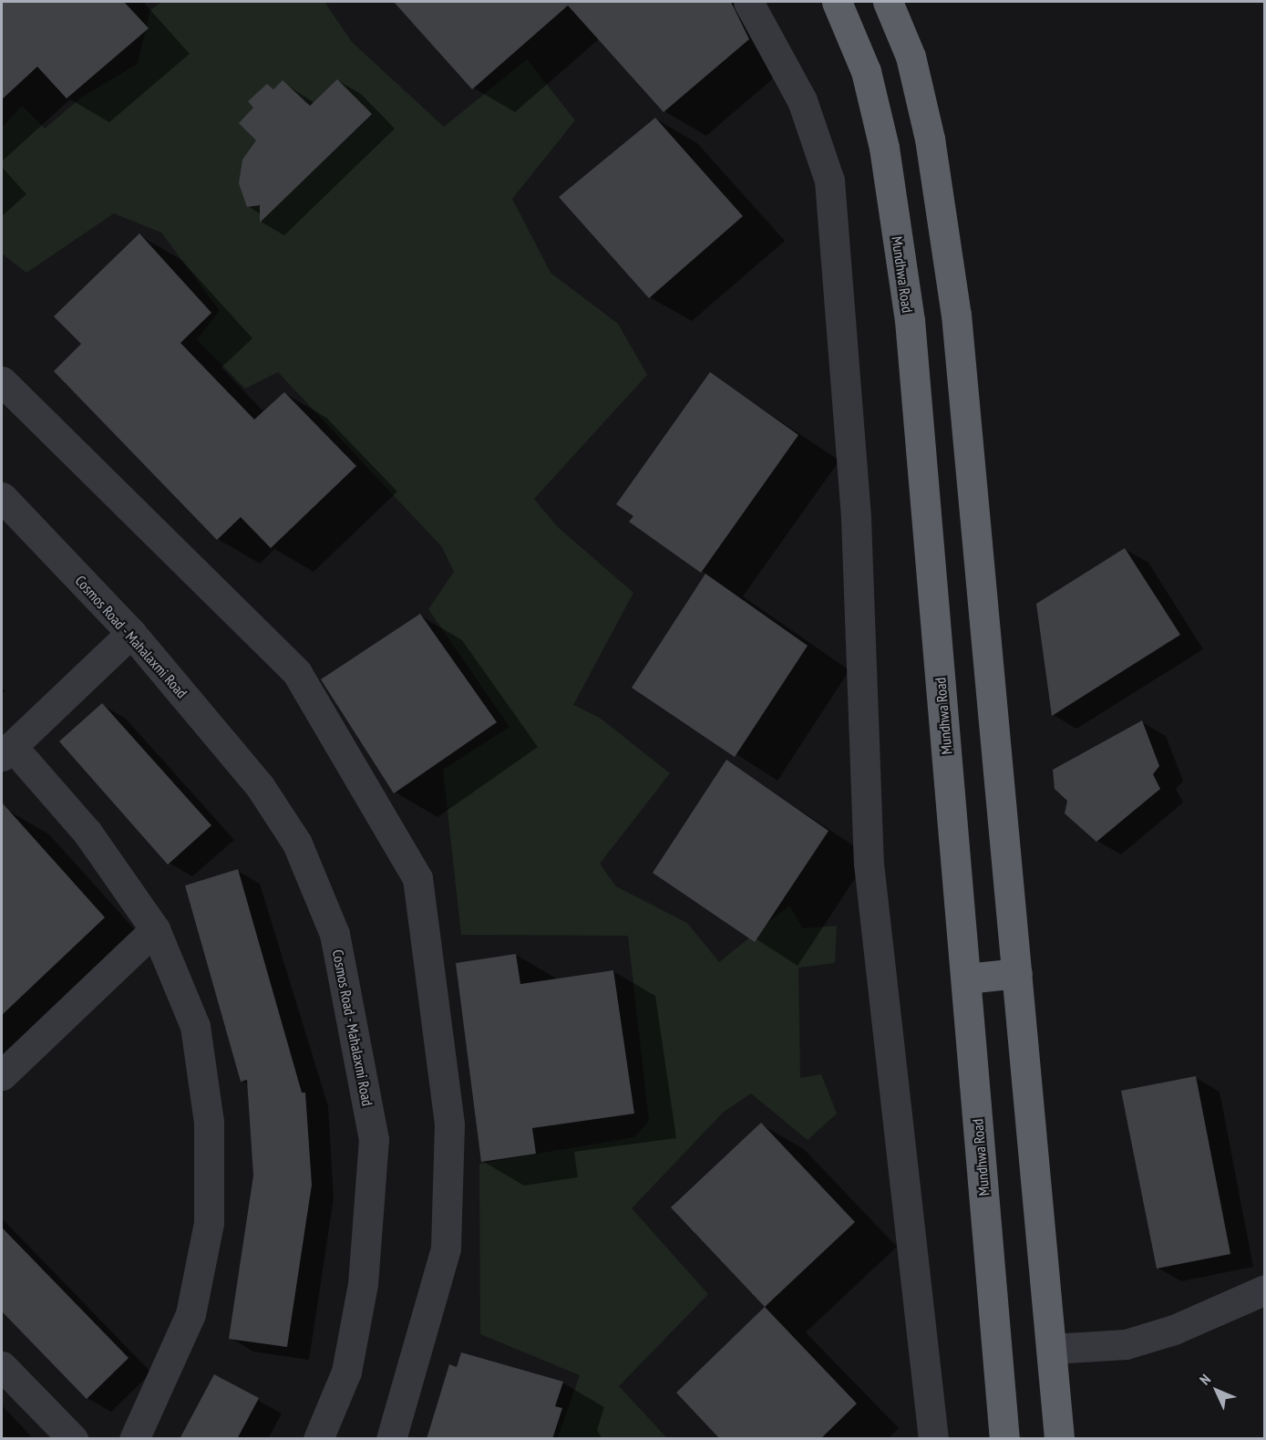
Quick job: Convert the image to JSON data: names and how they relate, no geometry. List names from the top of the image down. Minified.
{"streets":{"highway":["Mundhwa Road"],"street":["Cosmos Road - Mahalaxmi Road"]},"north":"top left"}
